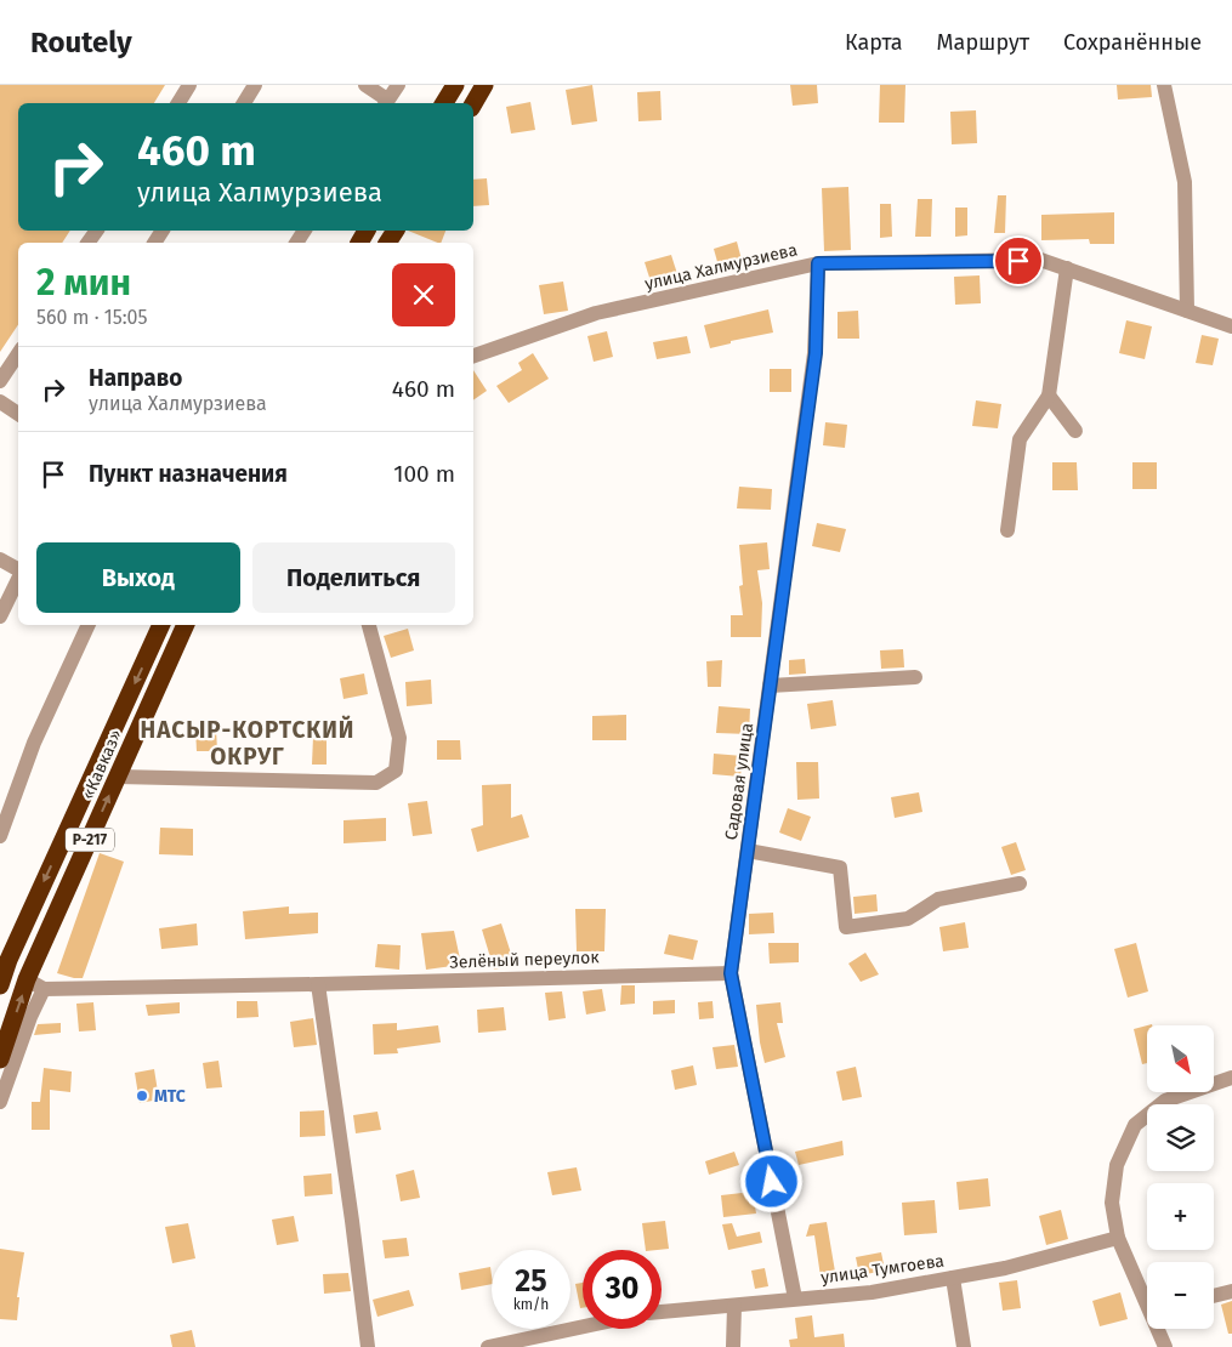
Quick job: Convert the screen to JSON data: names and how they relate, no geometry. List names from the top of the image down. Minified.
{"streets":{"highway":["«Кавказ»","Р-217"],"street":["улица Халмурзиева","Садовая улица","Зелёный переулок","улица Тумгоева"]},"crossings":[["улица Халмурзиева","Садовая улица"],["Садовая улица","Зелёный переулок"],["Садовая улица","улица Тумгоева"]],"districts":["НАСЫР-КОРТСКИЙ ОКРУГ"],"places":["МТС"],"north":"bottom right","page":{"header":"Routely","nav":["Карта","Маршрут","Сохранённые"],"turn":["460 m","улица Халмурзиева"],"heading":["2 мин","560 m · 15:05"],"list":[{"name":"Направо","note":"улица Халмурзиева","value":"460 m"},{"name":"Пункт назначения","value":"100 m"}],"buttons":["Выход","Поделиться"],"map_buttons":["+","−"],"speed":"25 km/h","limit":"30"}}
